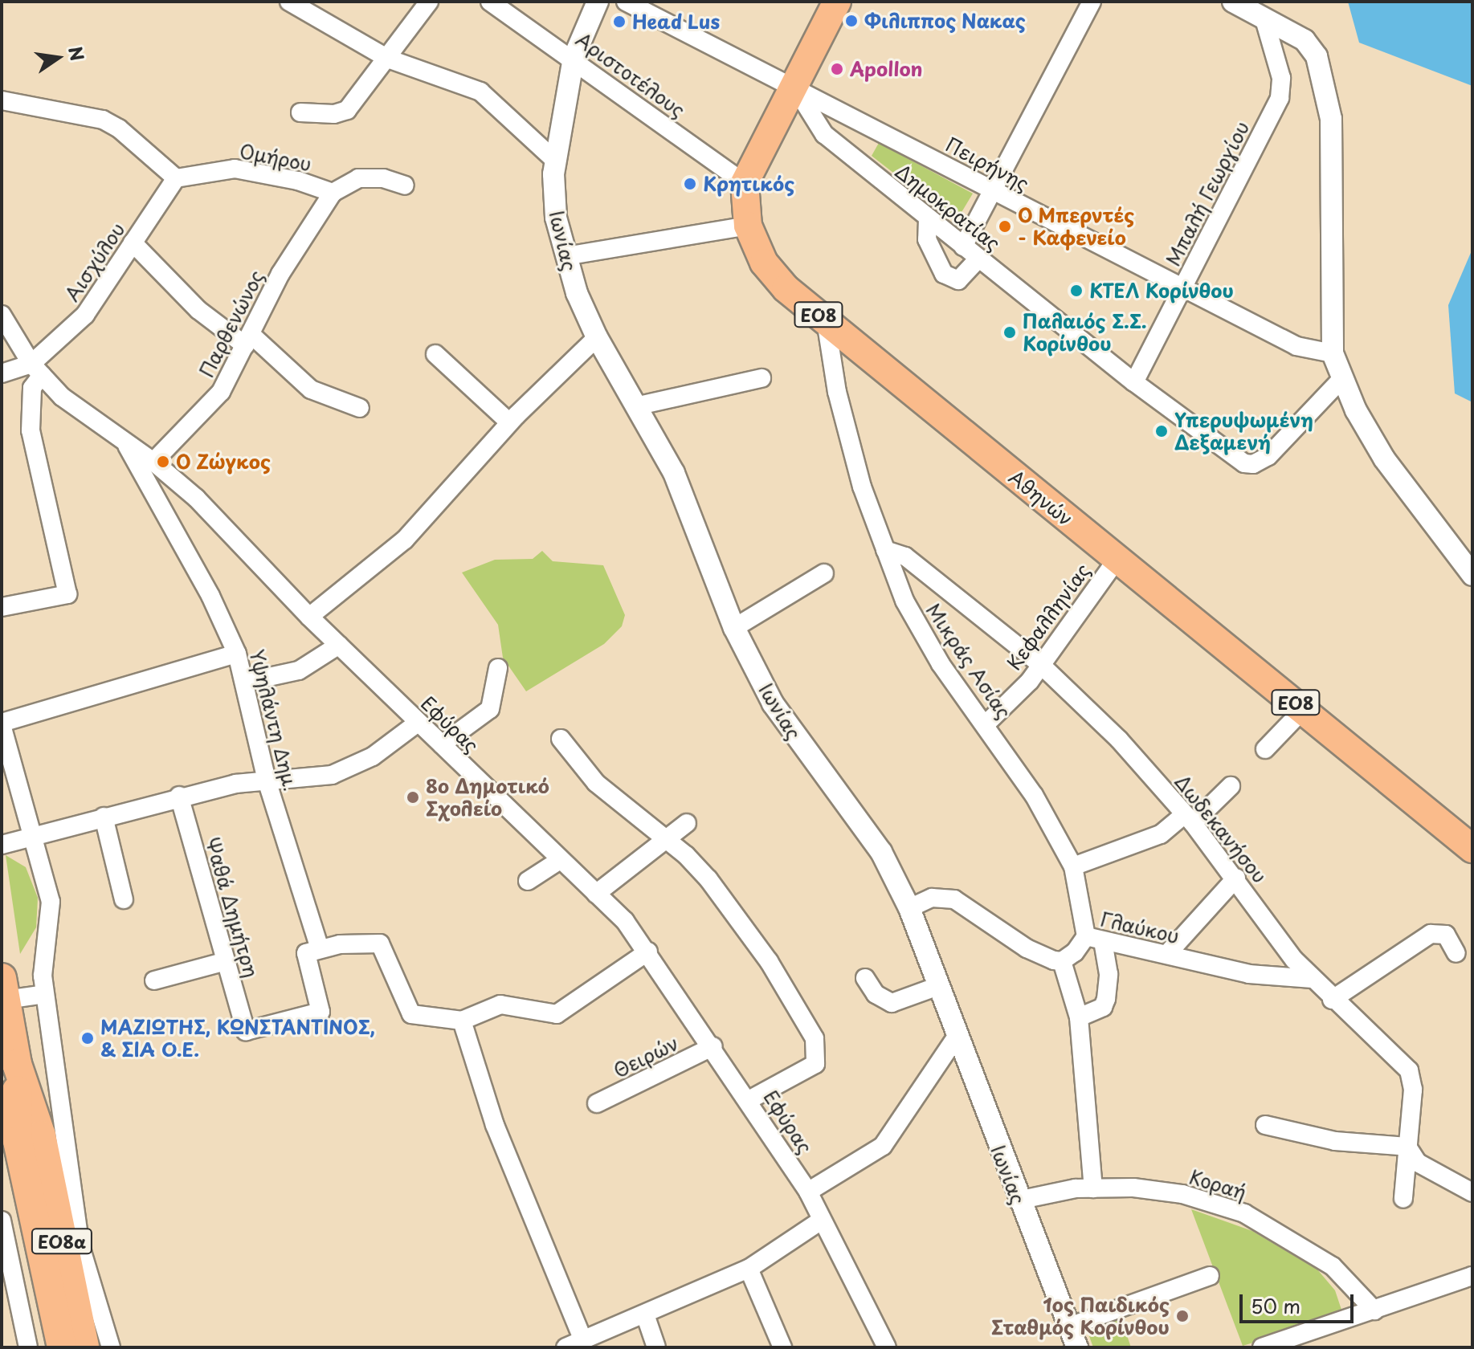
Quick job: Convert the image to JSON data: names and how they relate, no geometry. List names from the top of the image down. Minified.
{"streets":{"highway":["ΕΟ8α"],"main road":["ΕΟ8","Αθηνών"],"street":["Αριστοτέλους","Ομήρου","Πειρήνης","Μπαλή Γεωργίου","Δημοκρατίας","Ιωνίας","Αισχύλου","Παρθενώνος","Κεφαλληνίας","Μικράς Ασίας","Υψηλάντη Δημ.","Εφύρας","Δωδεκανήσου","Ψαθά Δημήτρη","Γλαύκου","Θειρών","Κοραή"]},"crossings":[["Αριστοτέλους","Ιωνίας"],["Αριστοτέλους","Αθηνών"],["Ομήρου","Αισχύλου"],["Ομήρου","Παρθενώνος"],["Πειρήνης","Μπαλή Γεωργίου"],["Πειρήνης","Δημοκρατίας"],["Μπαλή Γεωργίου","Δημοκρατίας"],["Ιωνίας","Κοραή"],["Αισχύλου","Εφύρας"],["Παρθενώνος","Εφύρας"],["Αθηνών","Κεφαλληνίας"],["Αθηνών","Μικράς Ασίας"],["Κεφαλληνίας","Μικράς Ασίας"],["Κεφαλληνίας","Δωδεκανήσου"],["Μικράς Ασίας","Δωδεκανήσου"],["Μικράς Ασίας","Γλαύκου"],["Υψηλάντη Δημ.","Εφύρας"],["Υψηλάντη Δημ.","Ψαθά Δημήτρη"],["Εφύρας","Θειρών"],["Δωδεκανήσου","Γλαύκου"]],"places":["Φιλιππος Νακας","Head Lus","Apollon","Κρητικός","Ο Μπερντές - Καφενείο","ΚΤΕΛ Κορίνθου","Παλαιός Σ.Σ. Κορίνθου","Υπερυψωμένη Δεξαμενή","Ο Ζώγκος","8ο Δημοτικό Σχολείο","ΜΑΖΙΩΤΗΣ, ΚΩΝΣΤΑΝΤΙΝΟΣ, & ΣΙΑ Ο.Ε.","1ος Παιδικός Σταθμός Κορίνθου"],"scale_bar":"50 m","north":"right"}
